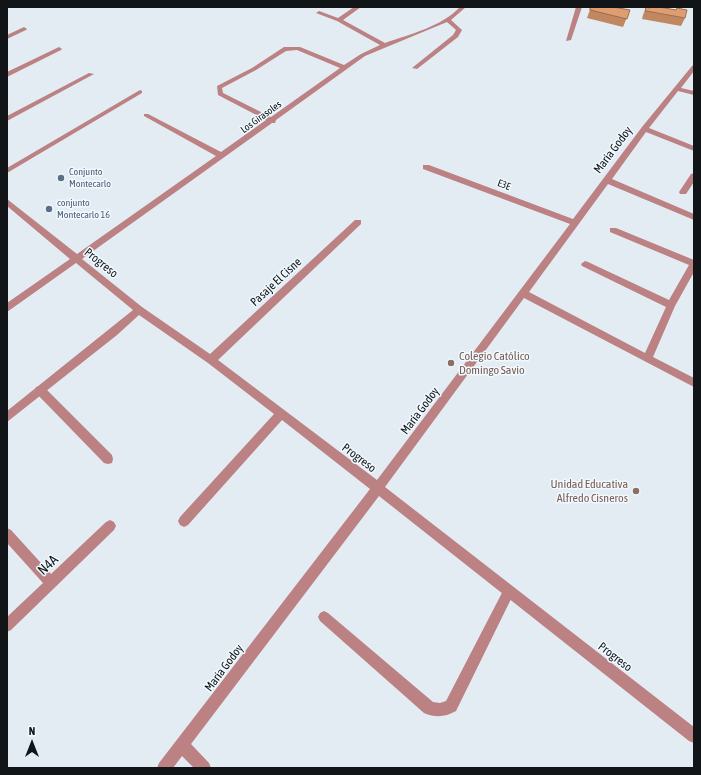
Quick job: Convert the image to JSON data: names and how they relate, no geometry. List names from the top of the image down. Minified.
{"streets":{"street":["Los Girasoles","Maria Godoy","E3E","Progreso","Pasaje El Cisne","N4A"]},"crossings":[["Los Girasoles","Progreso"],["Maria Godoy","E3E"],["Maria Godoy","Progreso"],["Progreso","Pasaje El Cisne"]],"places":["Conjunto Montecarlo","conjunto Montecarlo 16","Colegio Católico Domingo Savio","Unidad Educativa Alfredo Cisneros"],"north":"top"}
